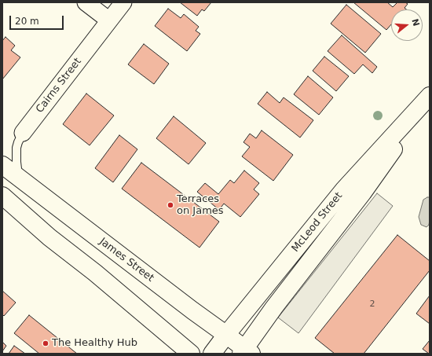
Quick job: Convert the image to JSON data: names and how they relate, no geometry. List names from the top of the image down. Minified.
{"streets":{"street":["Cairns Street","McLeod Street","James Street"]},"crossings":[["Cairns Street","James Street"],["McLeod Street","James Street"]],"places":["Terraces on James","The Healthy Hub"],"house_numbers":["2"],"scale_bar":"20 m","north":"right"}
